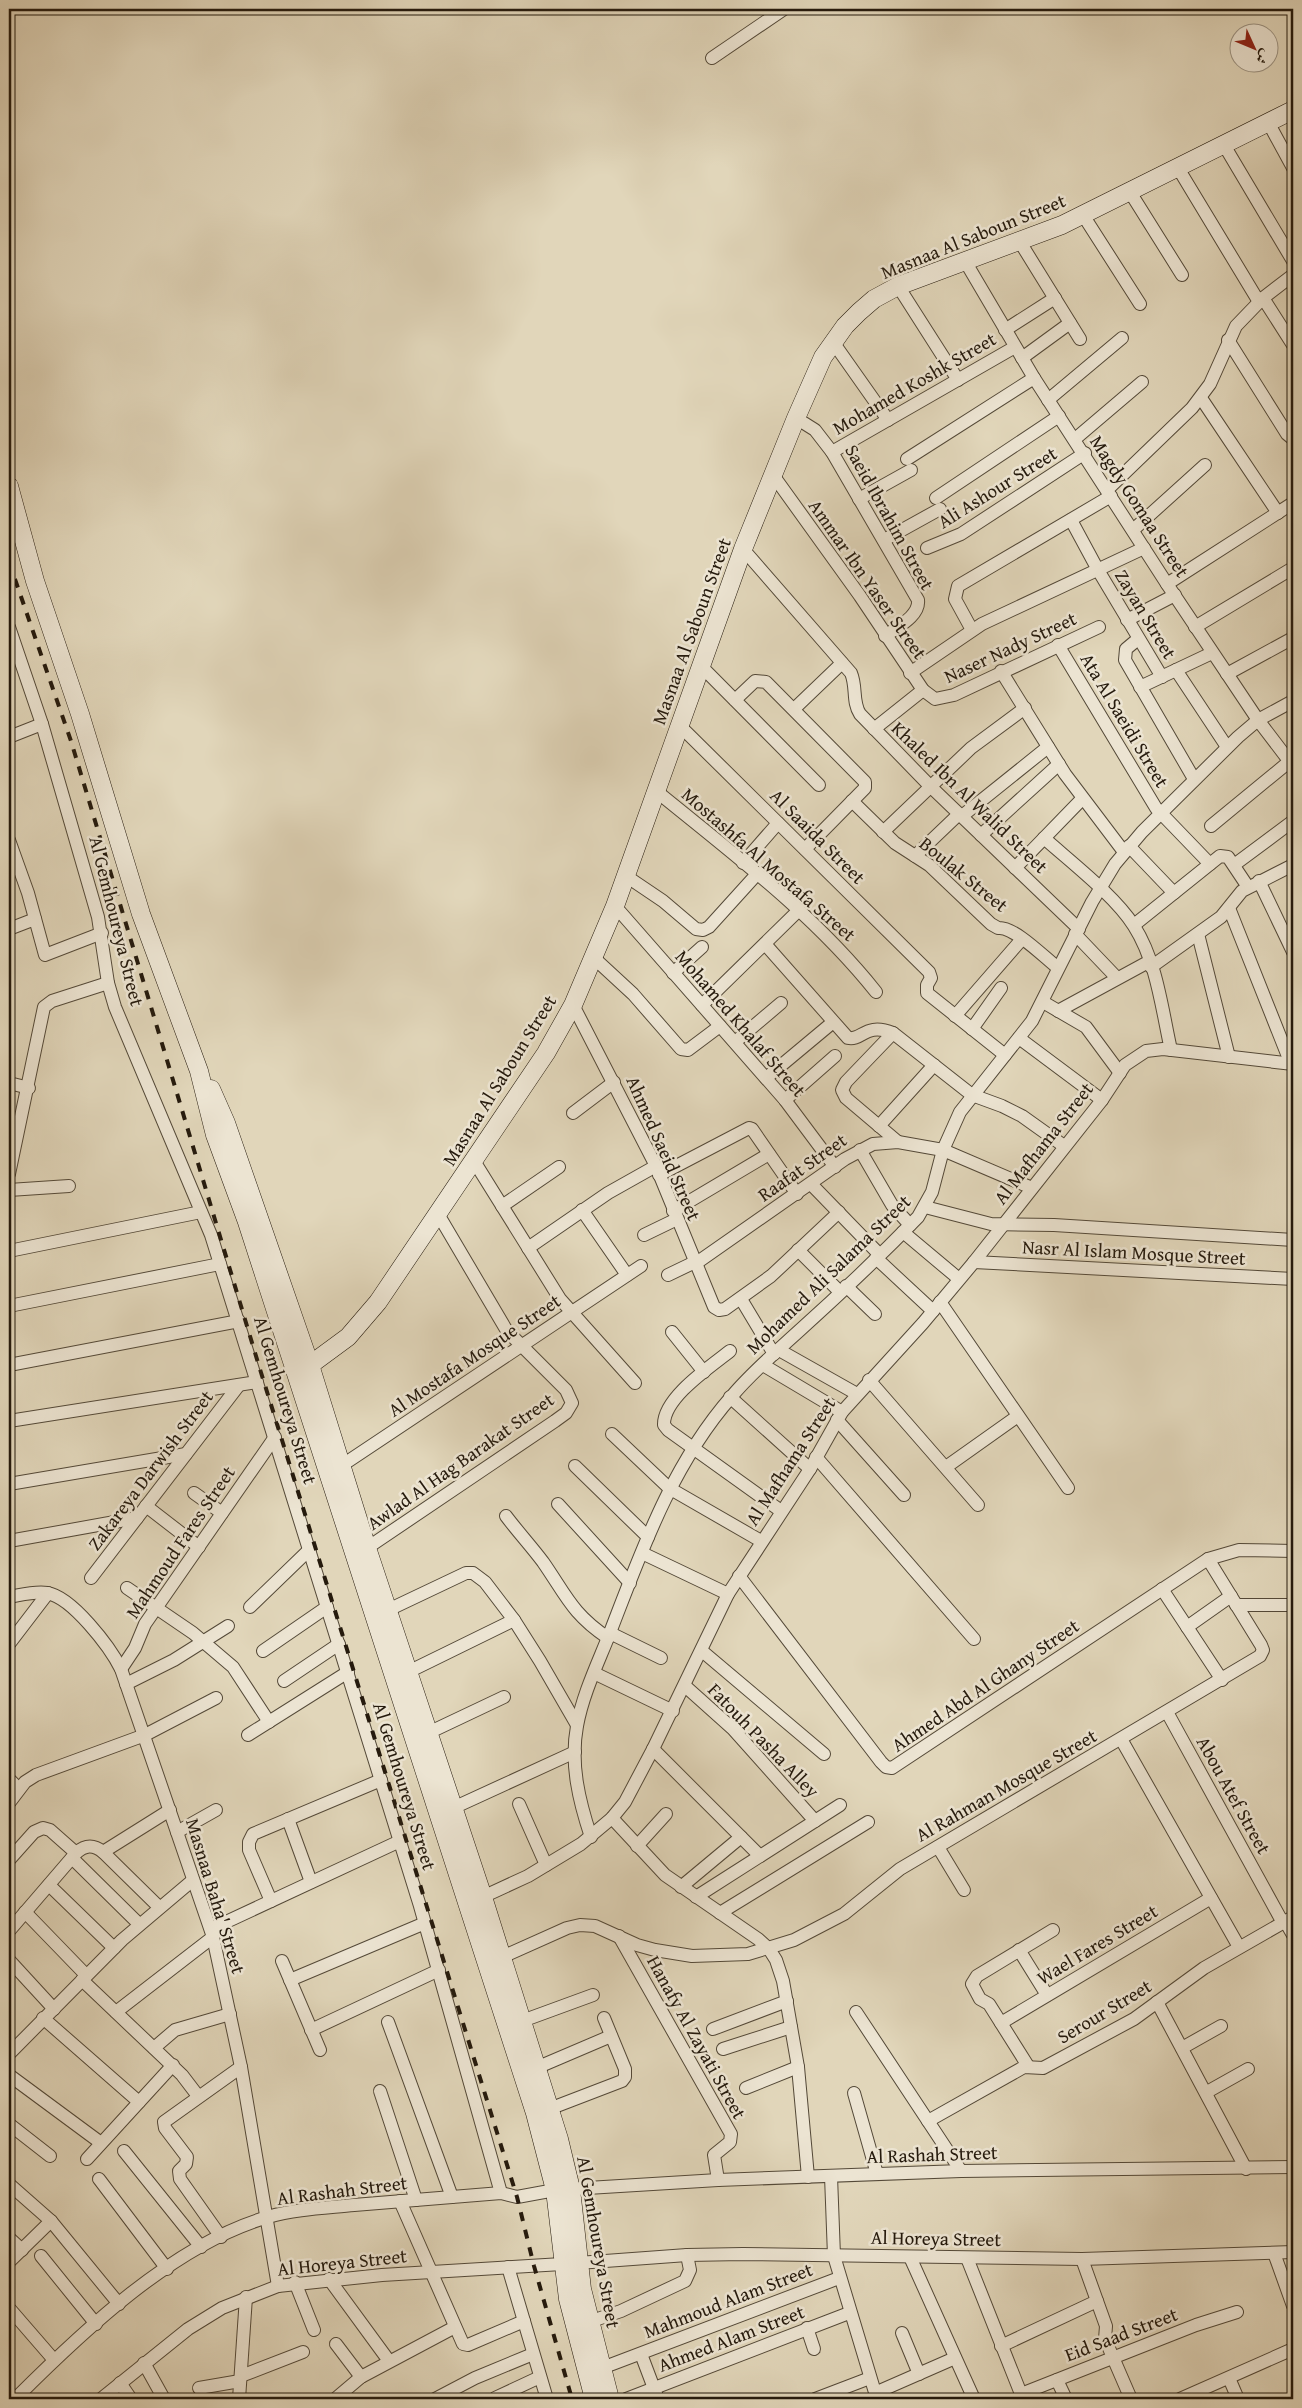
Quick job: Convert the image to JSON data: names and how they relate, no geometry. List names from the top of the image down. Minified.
{"streets":{"main road":["Masnaa Al Saboun Street","Al Gemhoureya Street"],"street":["Mohamed Koshk Street","Ali Ashour Street","Magdy Gomaa Street","Saeid Ibrahim Street","Ammar Ibn Yaser Street","Zayan Street","Naser Nady Street","Ata Al Saeidi Street","Khaled Ibn Al Walid Street","Al Saaida Street","Mostashfa Al Mostafa Street","Boulak Street","Mohamed Khalaf Street","Al Mafhama Street","Ahmed Saeid Street","Raafat Street","Nasr Al Islam Mosque Street","Mohamed Ali Salama Street","Al Mostafa Mosque Street","Awlad Al Hag Barakat Street","Zakareya Darwish Street","Mahmoud Fares Street","Ahmed Abd Al Ghany Street","Fatouh Pasha Alley","Al Rahman Mosque Street","Abou Atef Street","Masnaa Baha' Street","Wael Fares Street","Serour Street","Hanafy Al Zayati Street","Al Rashah Street","Al Horeya Street","Mahmoud Alam Street","Eid Saad Street","Ahmed Alam Street"]},"crossings":[["Masnaa Al Saboun Street","Magdy Gomaa Street"],["Masnaa Al Saboun Street","Saeid Ibrahim Street"],["Masnaa Al Saboun Street","Ammar Ibn Yaser Street"],["Masnaa Al Saboun Street","Al Saaida Street"],["Masnaa Al Saboun Street","Mostashfa Al Mostafa Street"],["Masnaa Al Saboun Street","Al Gemhoureya Street"],["Masnaa Al Saboun Street","Mohamed Khalaf Street"],["Masnaa Al Saboun Street","Ahmed Saeid Street"],["Mohamed Koshk Street","Magdy Gomaa Street"],["Mohamed Koshk Street","Saeid Ibrahim Street"],["Ali Ashour Street","Magdy Gomaa Street"],["Magdy Gomaa Street","Mohamed Ali Salama Street"],["Saeid Ibrahim Street","Ammar Ibn Yaser Street"],["Ammar Ibn Yaser Street","Naser Nady Street"],["Naser Nady Street","Ata Al Saeidi Street"],["Ata Al Saeidi Street","Mohamed Ali Salama Street"],["Khaled Ibn Al Walid Street","Mohamed Ali Salama Street"],["Boulak Street","Mohamed Ali Salama Street"],["Al Gemhoureya Street","Al Mafhama Street"],["Al Gemhoureya Street","Al Mostafa Mosque Street"],["Al Gemhoureya Street","Awlad Al Hag Barakat Street"],["Al Gemhoureya Street","Mahmoud Fares Street"],["Al Gemhoureya Street","Al Rahman Mosque Street"],["Al Gemhoureya Street","Al Rashah Street"],["Al Gemhoureya Street","Al Horeya Street"],["Al Gemhoureya Street","Mahmoud Alam Street"],["Mohamed Khalaf Street","Raafat Street"],["Al Mafhama Street","Raafat Street"],["Al Mafhama Street","Nasr Al Islam Mosque Street"],["Al Mafhama Street","Mohamed Ali Salama Street"],["Al Mafhama Street","Ahmed Abd Al Ghany Street"],["Al Mafhama Street","Fatouh Pasha Alley"],["Ahmed Saeid Street","Raafat Street"],["Raafat Street","Mohamed Ali Salama Street"],["Al Mostafa Mosque Street","Awlad Al Hag Barakat Street"],["Mahmoud Fares Street","Masnaa Baha' Street"],["Al Rahman Mosque Street","Abou Atef Street"],["Al Rahman Mosque Street","Hanafy Al Zayati Street"],["Abou Atef Street","Serour Street"],["Masnaa Baha' Street","Al Rashah Street"],["Masnaa Baha' Street","Al Horeya Street"],["Hanafy Al Zayati Street","Al Rashah Street"]],"north":"bottom right"}
